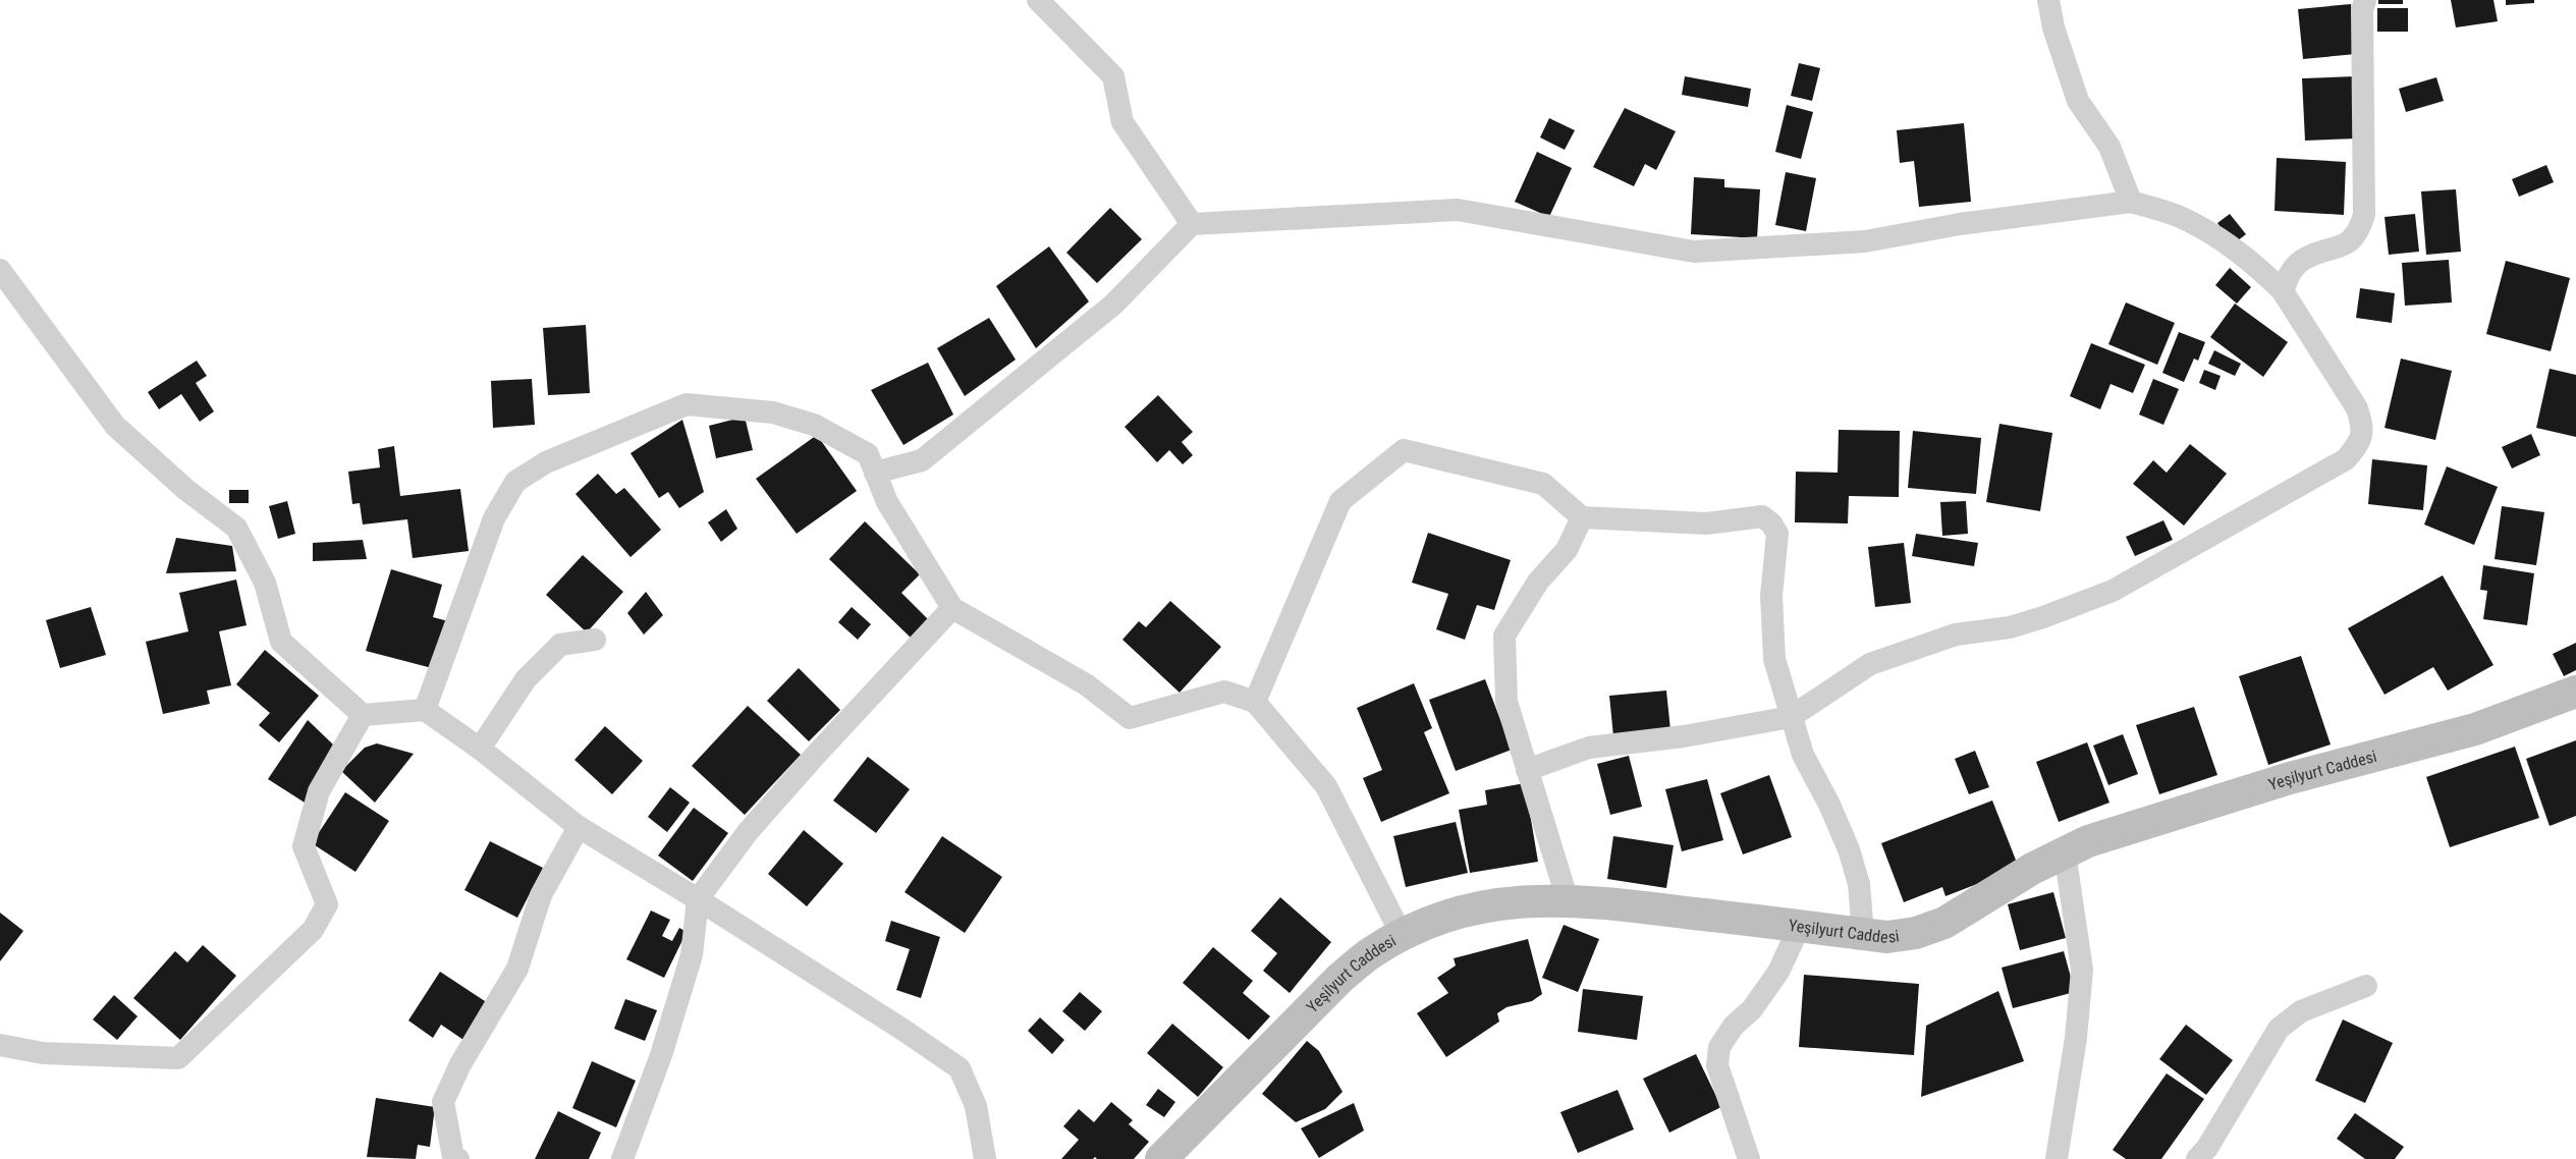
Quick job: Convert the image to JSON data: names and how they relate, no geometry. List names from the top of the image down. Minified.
{"streets":{"main road":["Yeşilyurt Caddesi"]}}
